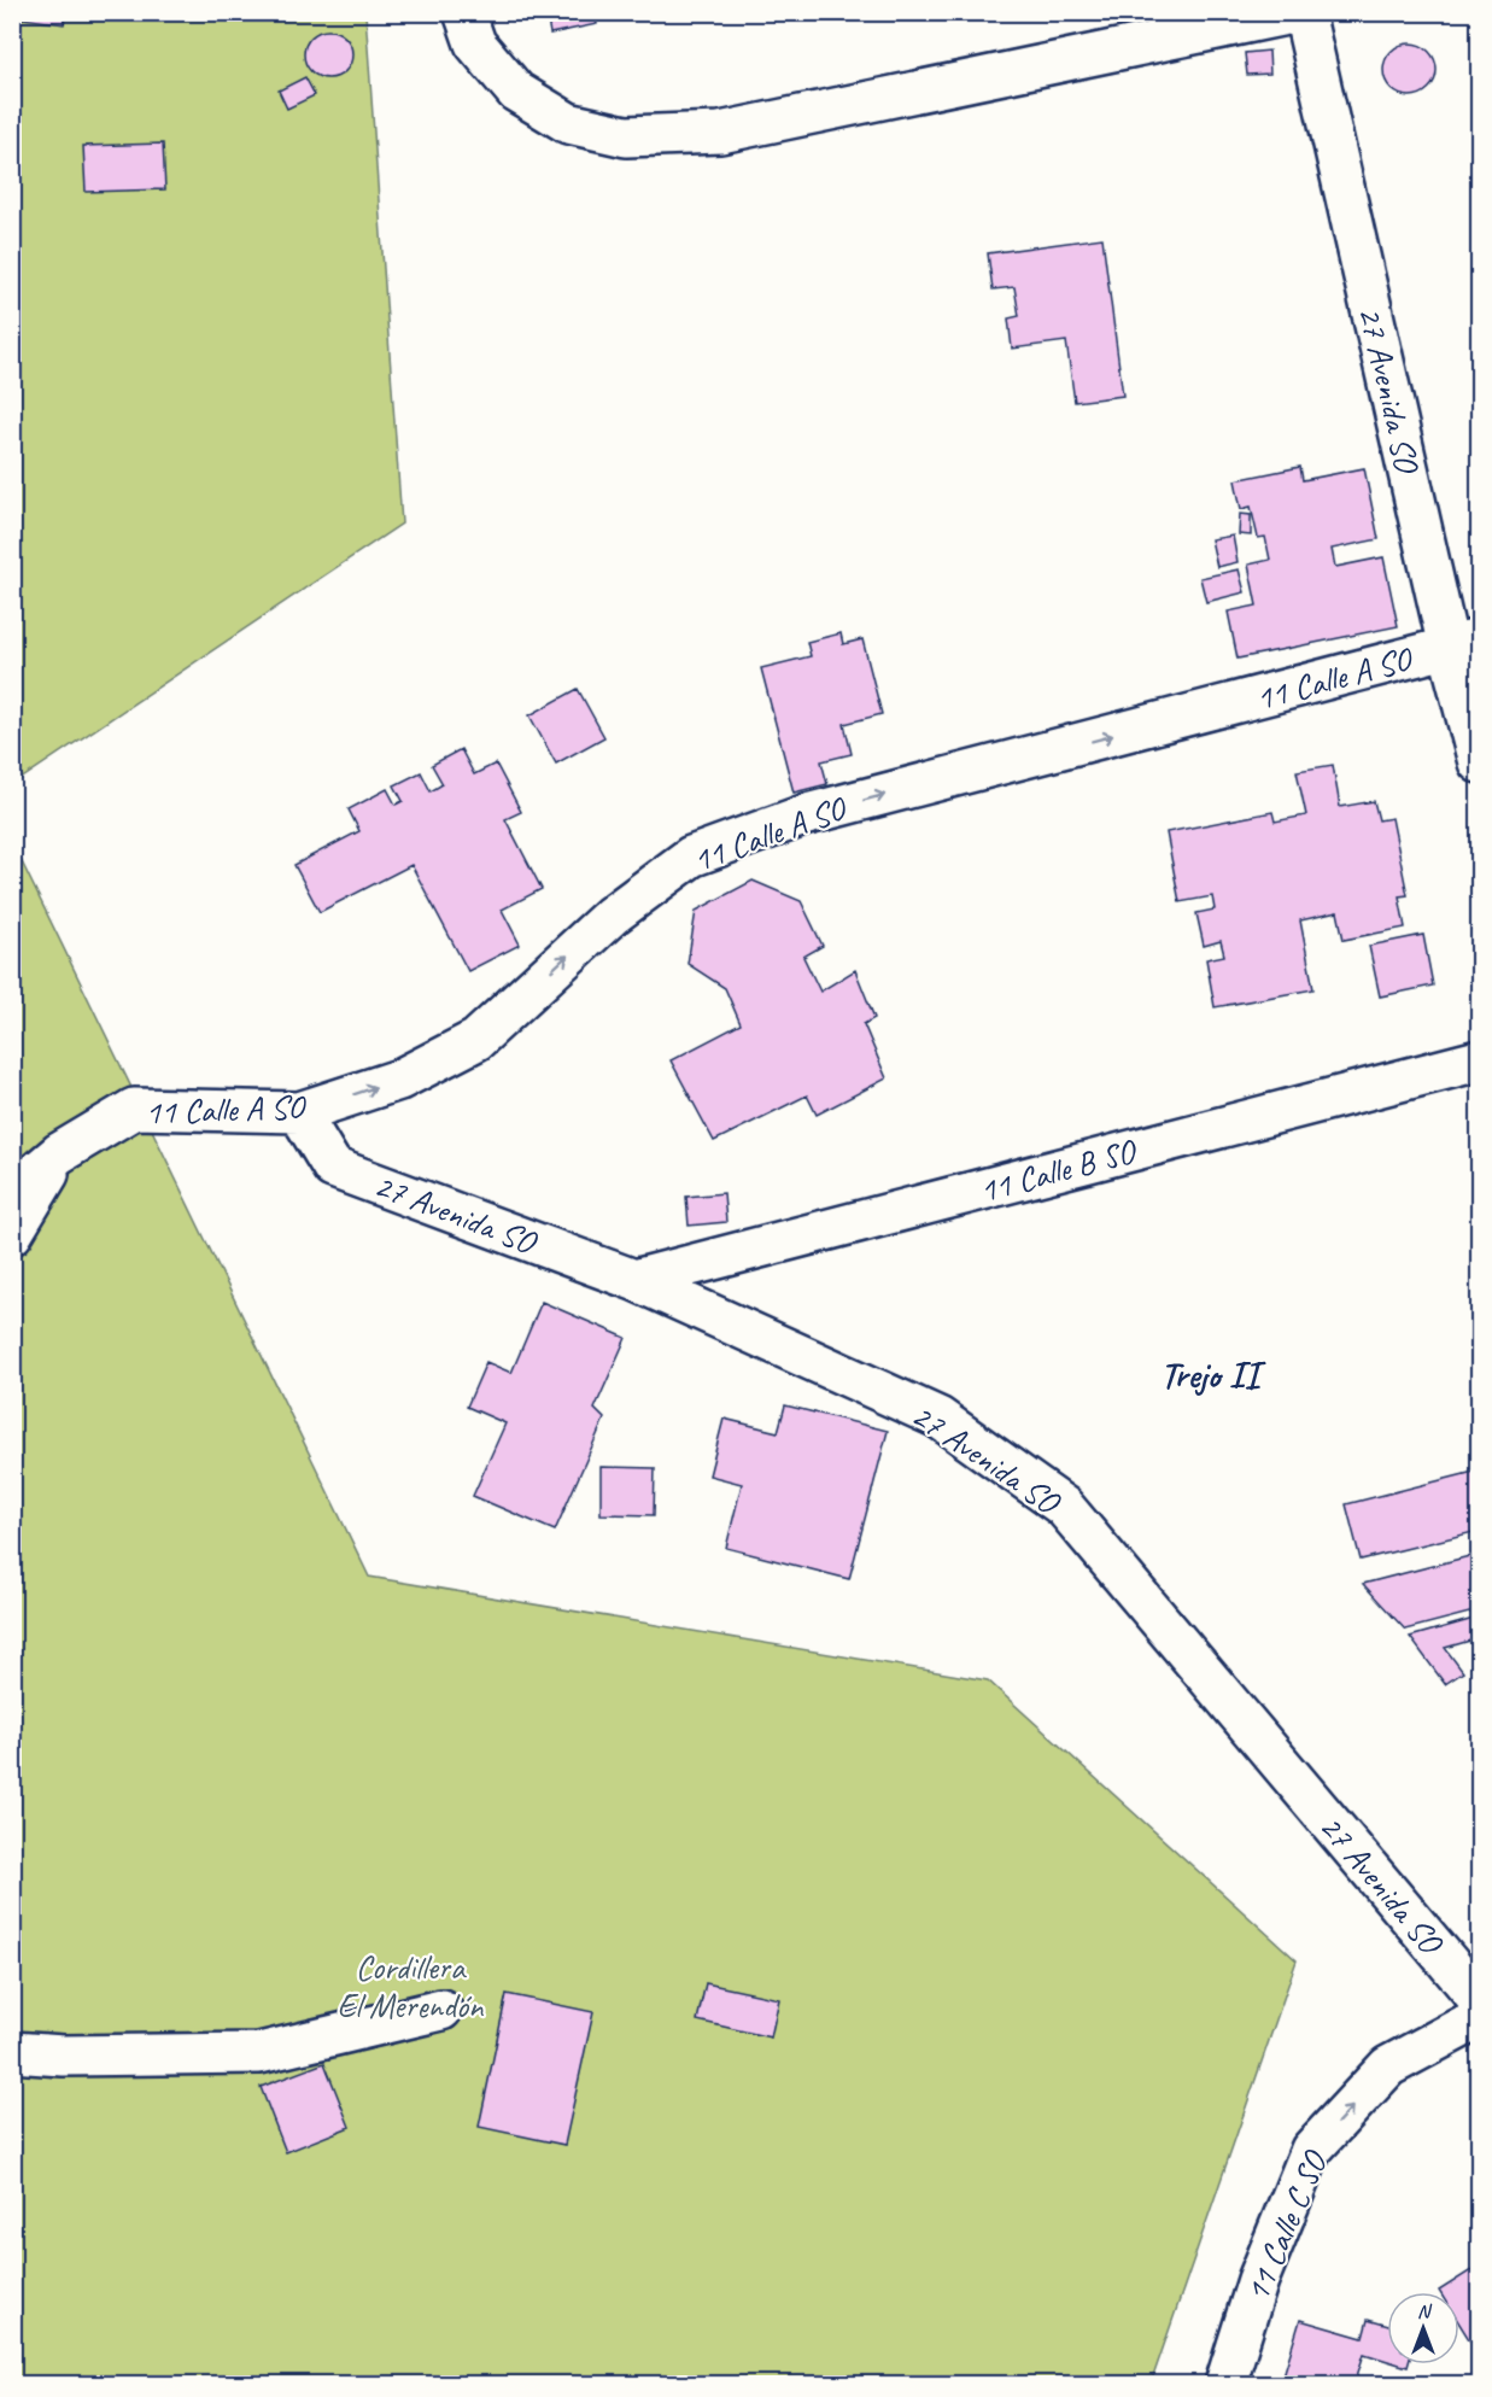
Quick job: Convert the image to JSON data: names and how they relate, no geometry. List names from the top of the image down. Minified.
{"streets":{"street":["27 Avenida SO","11 Calle A SO","11 Calle B SO","11 Calle C SO"]},"crossings":[["27 Avenida SO","11 Calle A SO"],["27 Avenida SO","11 Calle B SO"]],"one_way":["11 Calle A SO","11 Calle C SO"],"districts":["Trejo II"],"parks":["Cordillera El Merendón"],"north":"top"}
